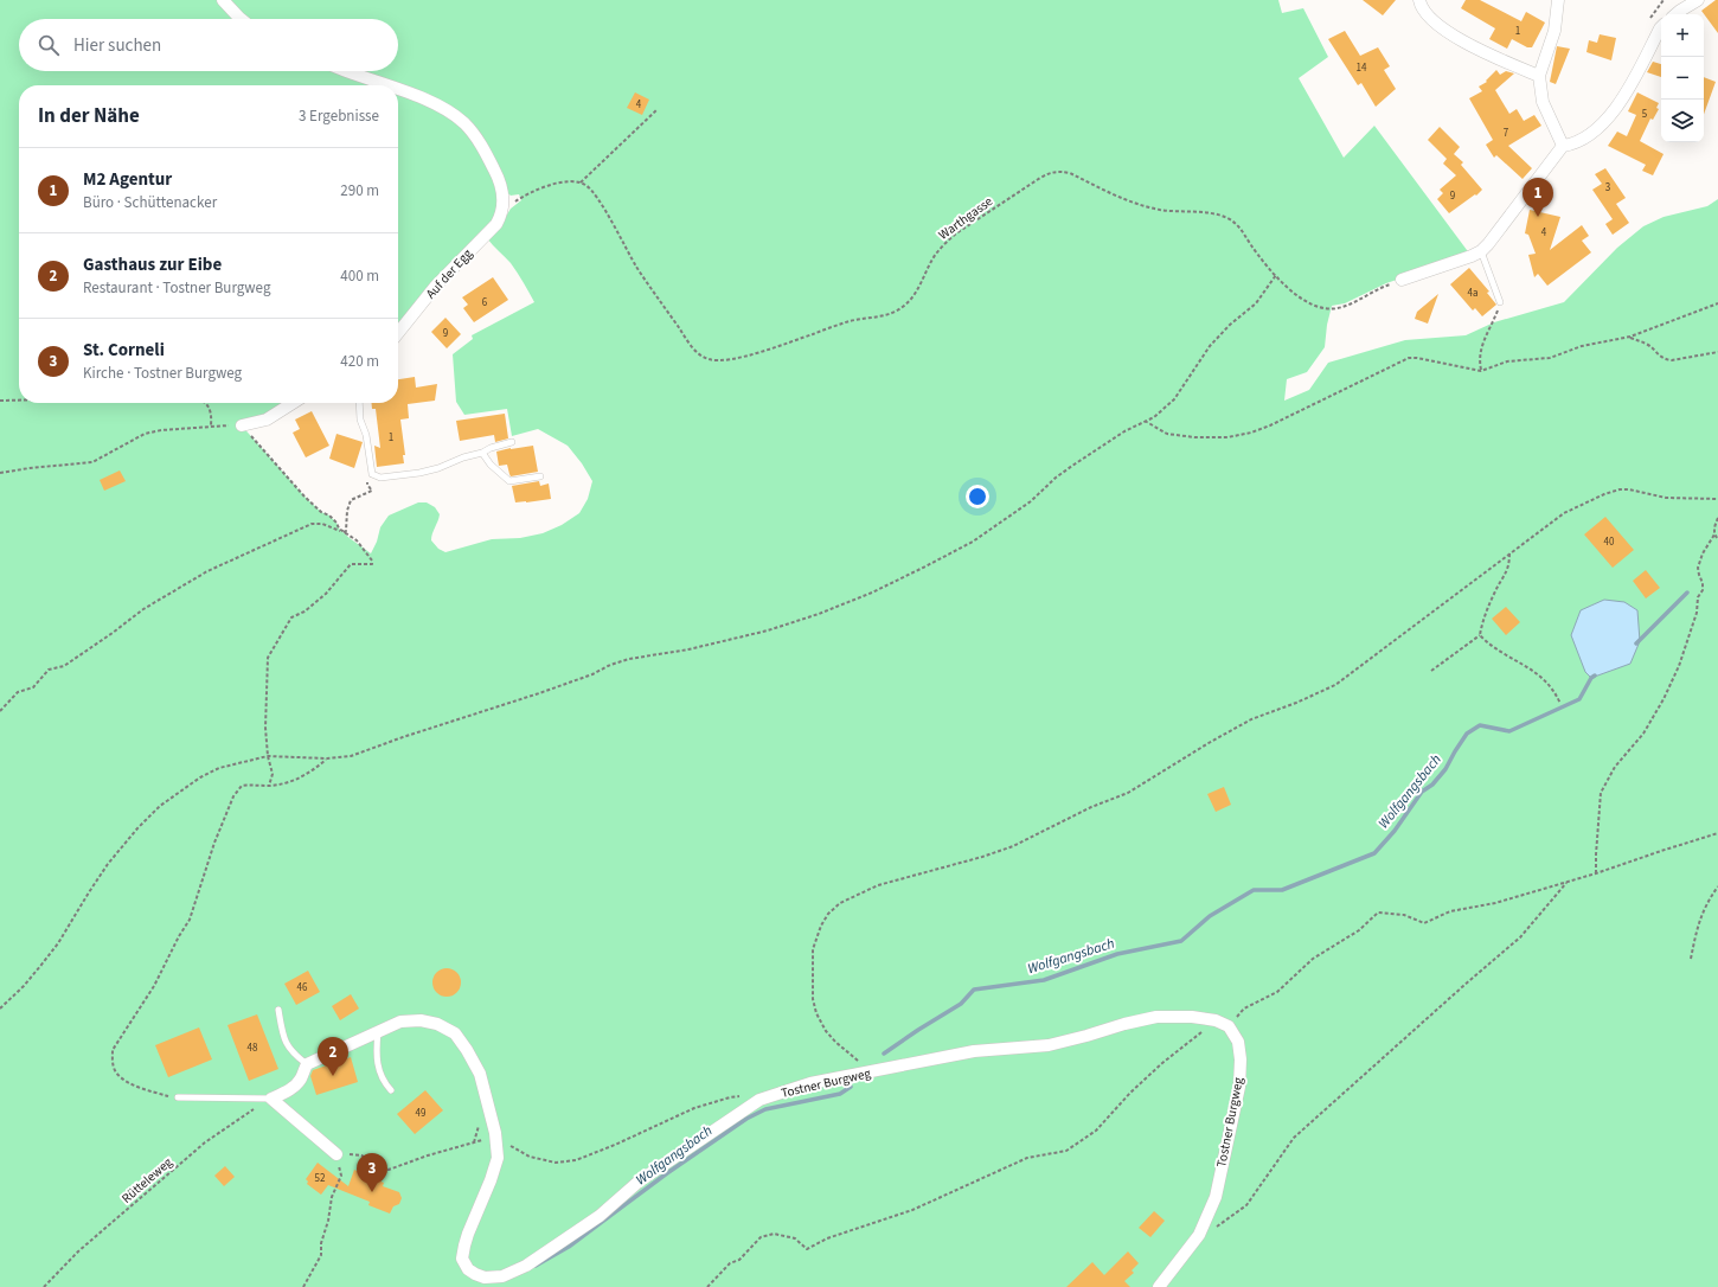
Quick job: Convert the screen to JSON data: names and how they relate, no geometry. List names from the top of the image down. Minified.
{"streets":{"street":["Auf der Egg","Tostner Burgweg"],"path":["Warthgasse","Rütteleweg"]},"water":["Wolfgangsbach"],"house_numbers":["1","14","4","5","7","3","9","4","4a","6","9","1","40","46","48","49","52"],"page":{"map_buttons":["+","−"],"search":"Hier suchen","heading":["In der Nähe","3 Ergebnisse"],"list":[{"mark":"1","name":"M2 Agentur","note":"Büro · Schüttenacker","value":"290 m"},{"mark":"2","name":"Gasthaus zur Eibe","note":"Restaurant · Tostner Burgweg","value":"400 m"},{"mark":"3","name":"St. Corneli","note":"Kirche · Tostner Burgweg","value":"420 m"}],"pins":["1","2","3"]}}
